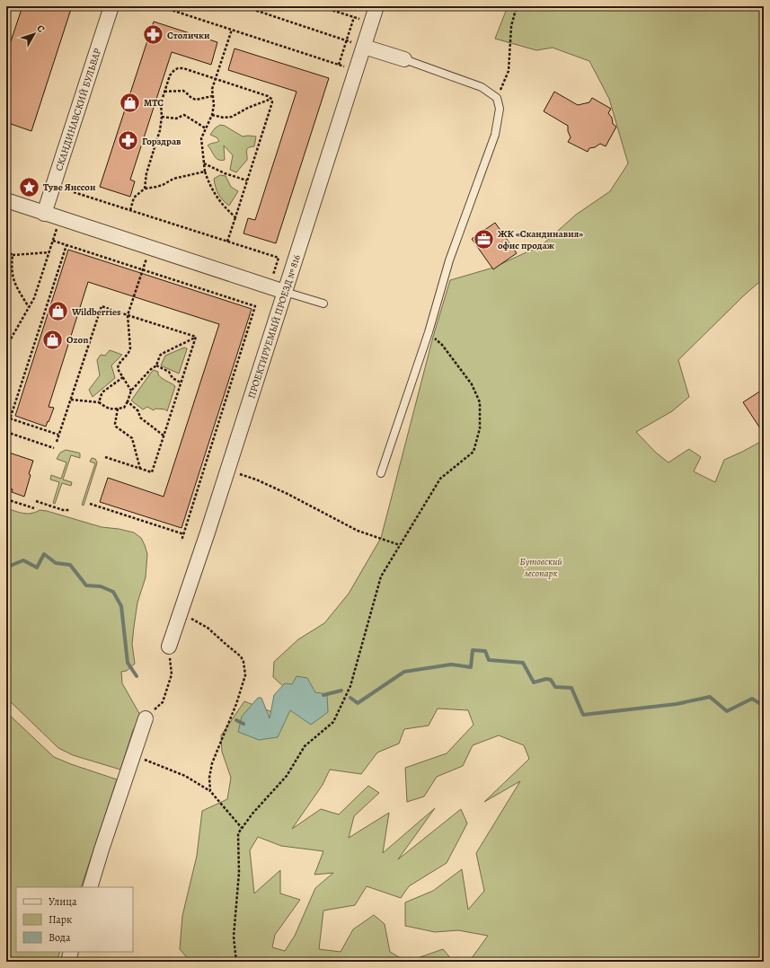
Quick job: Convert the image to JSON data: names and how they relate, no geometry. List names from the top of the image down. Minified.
{"streets":{"street":["СКАНДИНАВСКИЙ БУЛЬВАР","ПРОЕКТИРУЕМЫЙ ПРОЕЗД № 816"]},"parks":["Бутовский лесопарк"],"places":{"pharmacy":["Столички","Горздрав"],"shop":["МТС","Wildberries","Ozon"],"place":["Туве Янссон"],"office":["ЖК «Скандинавия» офис продаж"]},"legend":["Улица","Парк","Вода"],"north":"top right"}
